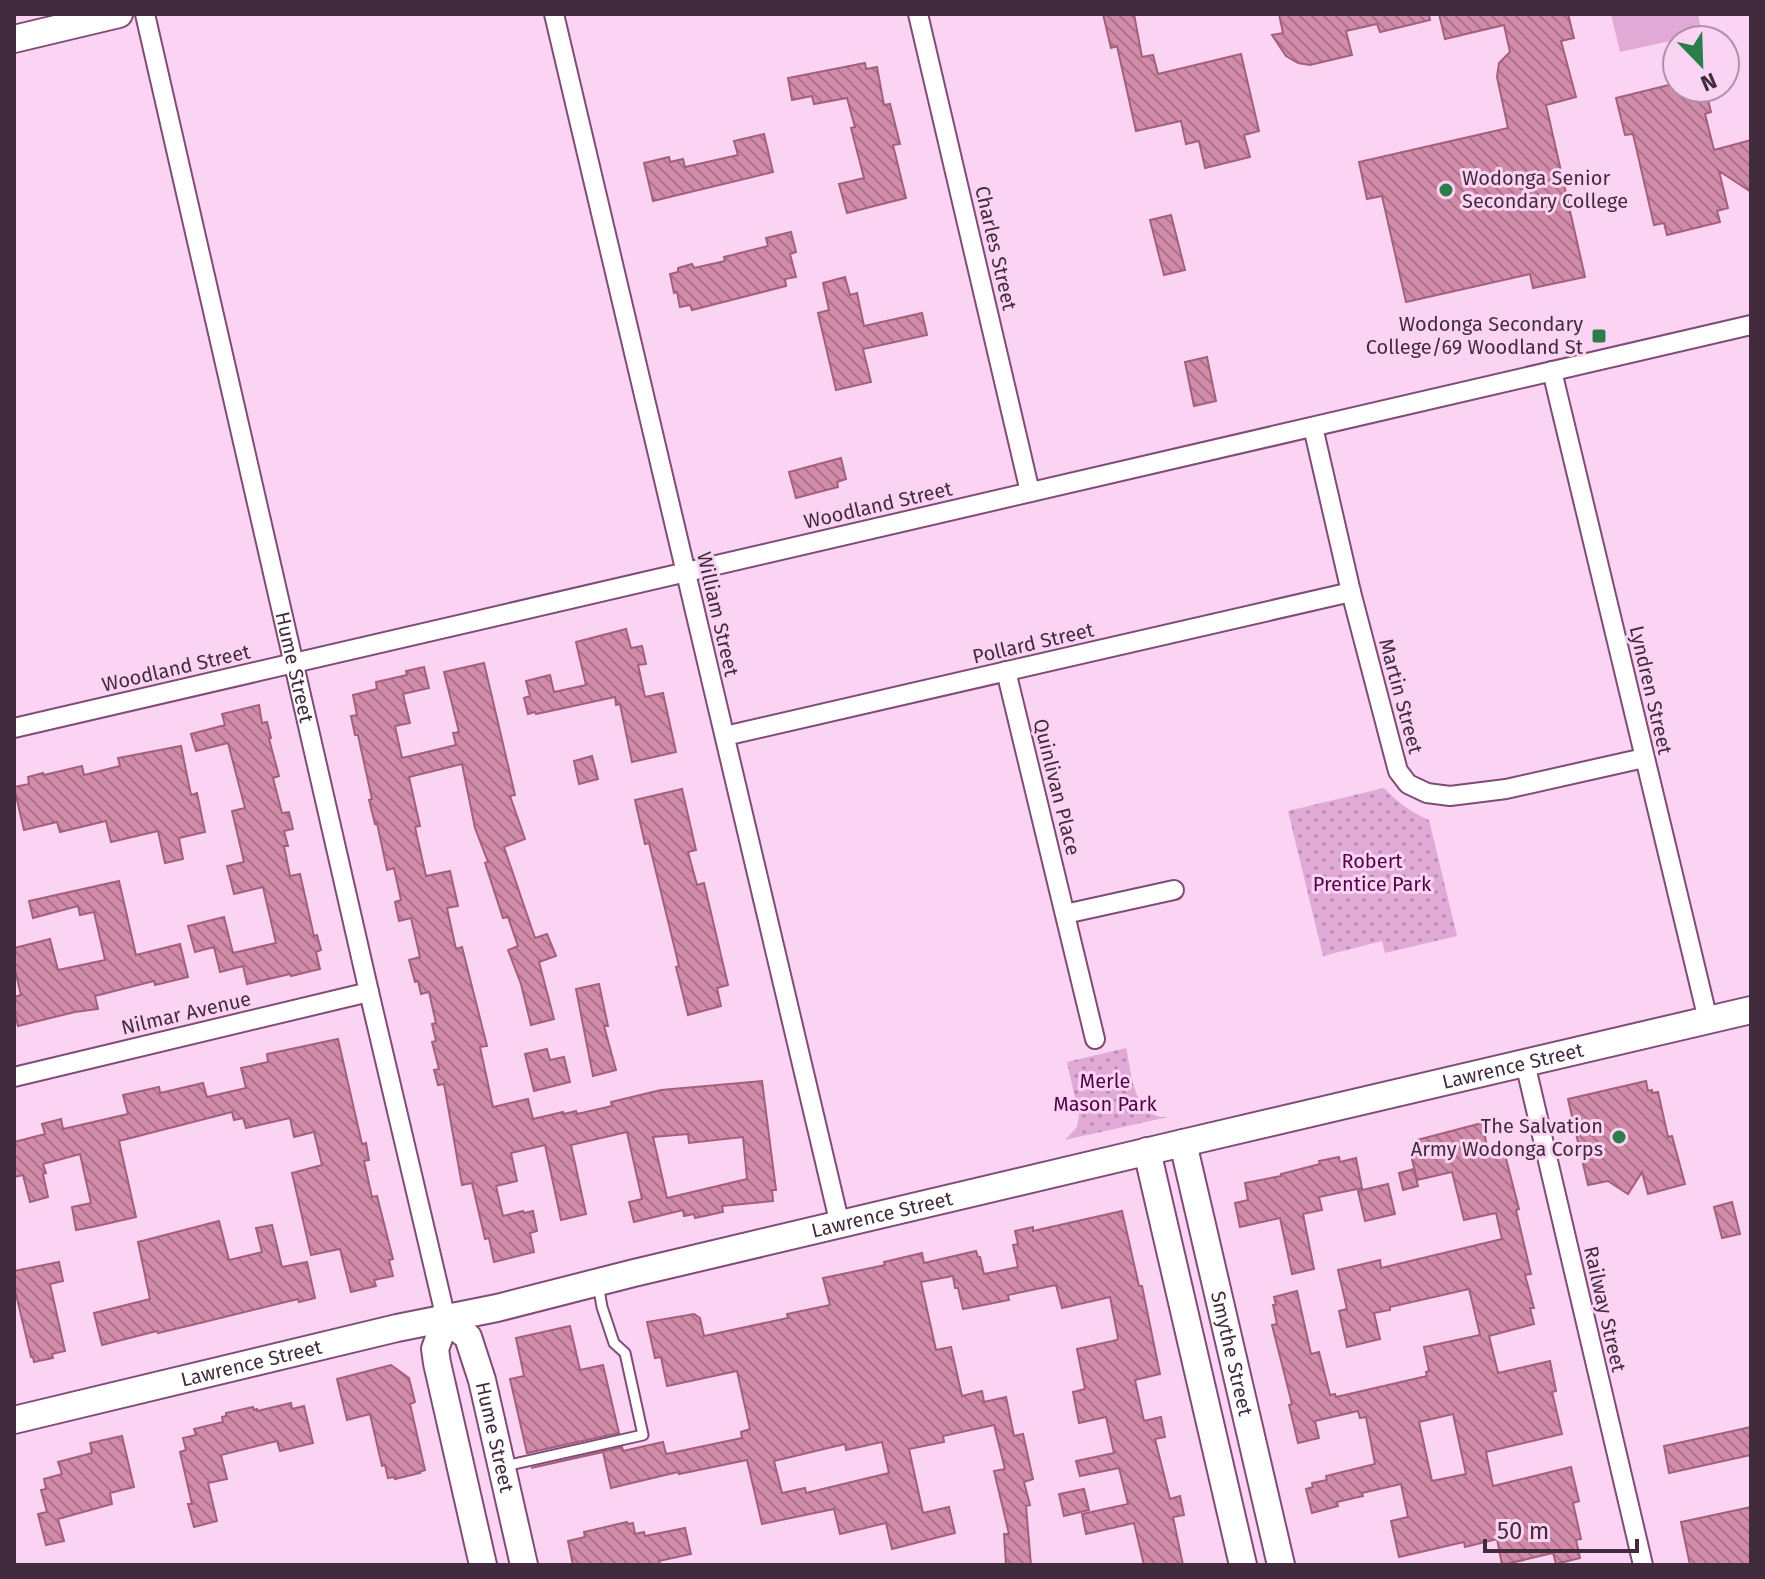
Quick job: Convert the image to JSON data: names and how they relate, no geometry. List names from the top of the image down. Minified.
{"streets":{"main road":["Hume Street","Lawrence Street","Smythe Street"],"street":["Charles Street","Woodland Street","William Street","Pollard Street","Lyndren Street","Martin Street","Quinlivan Place","Nilmar Avenue","Railway Street"]},"crossings":[["Charles Street","Woodland Street"],["Woodland Street","William Street"],["Woodland Street","Hume Street"],["Woodland Street","Lyndren Street"],["Woodland Street","Martin Street"],["William Street","Pollard Street"],["William Street","Lawrence Street"],["Pollard Street","Martin Street"],["Pollard Street","Quinlivan Place"],["Hume Street","Nilmar Avenue"],["Hume Street","Lawrence Street"],["Lyndren Street","Martin Street"],["Lyndren Street","Lawrence Street"],["Lawrence Street","Railway Street"],["Lawrence Street","Smythe Street"]],"parks":["Robert Prentice Park","Merle Mason Park"],"places":{"other":["Wodonga Senior Secondary College","The Salvation Army Wodonga Corps"],"transit":["Wodonga Secondary College/69 Woodland St"]},"scale_bar":"50 m","north":"bottom right"}
